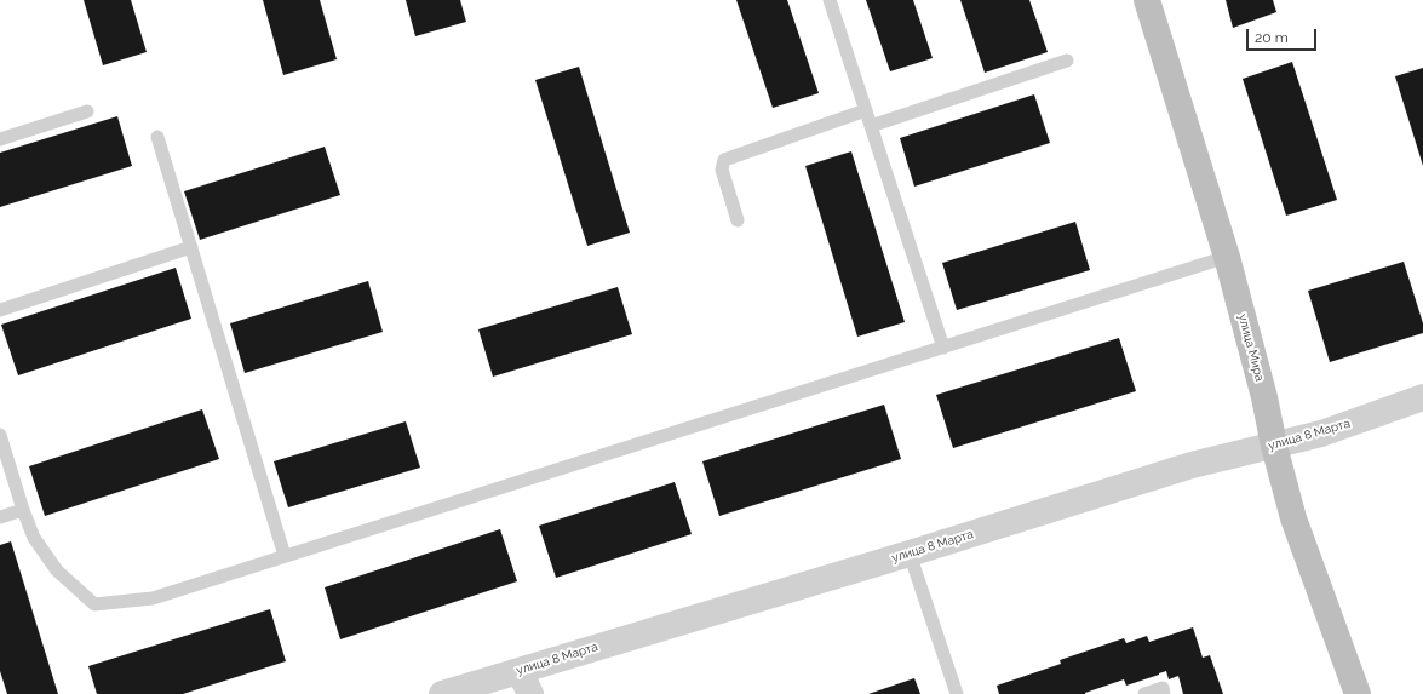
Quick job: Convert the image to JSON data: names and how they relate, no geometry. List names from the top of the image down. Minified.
{"streets":{"main road":["улица Мира"],"street":["улица 8 Марта"]},"crossings":[["улица Мира","улица 8 Марта"]],"scale_bar":"20 m"}
